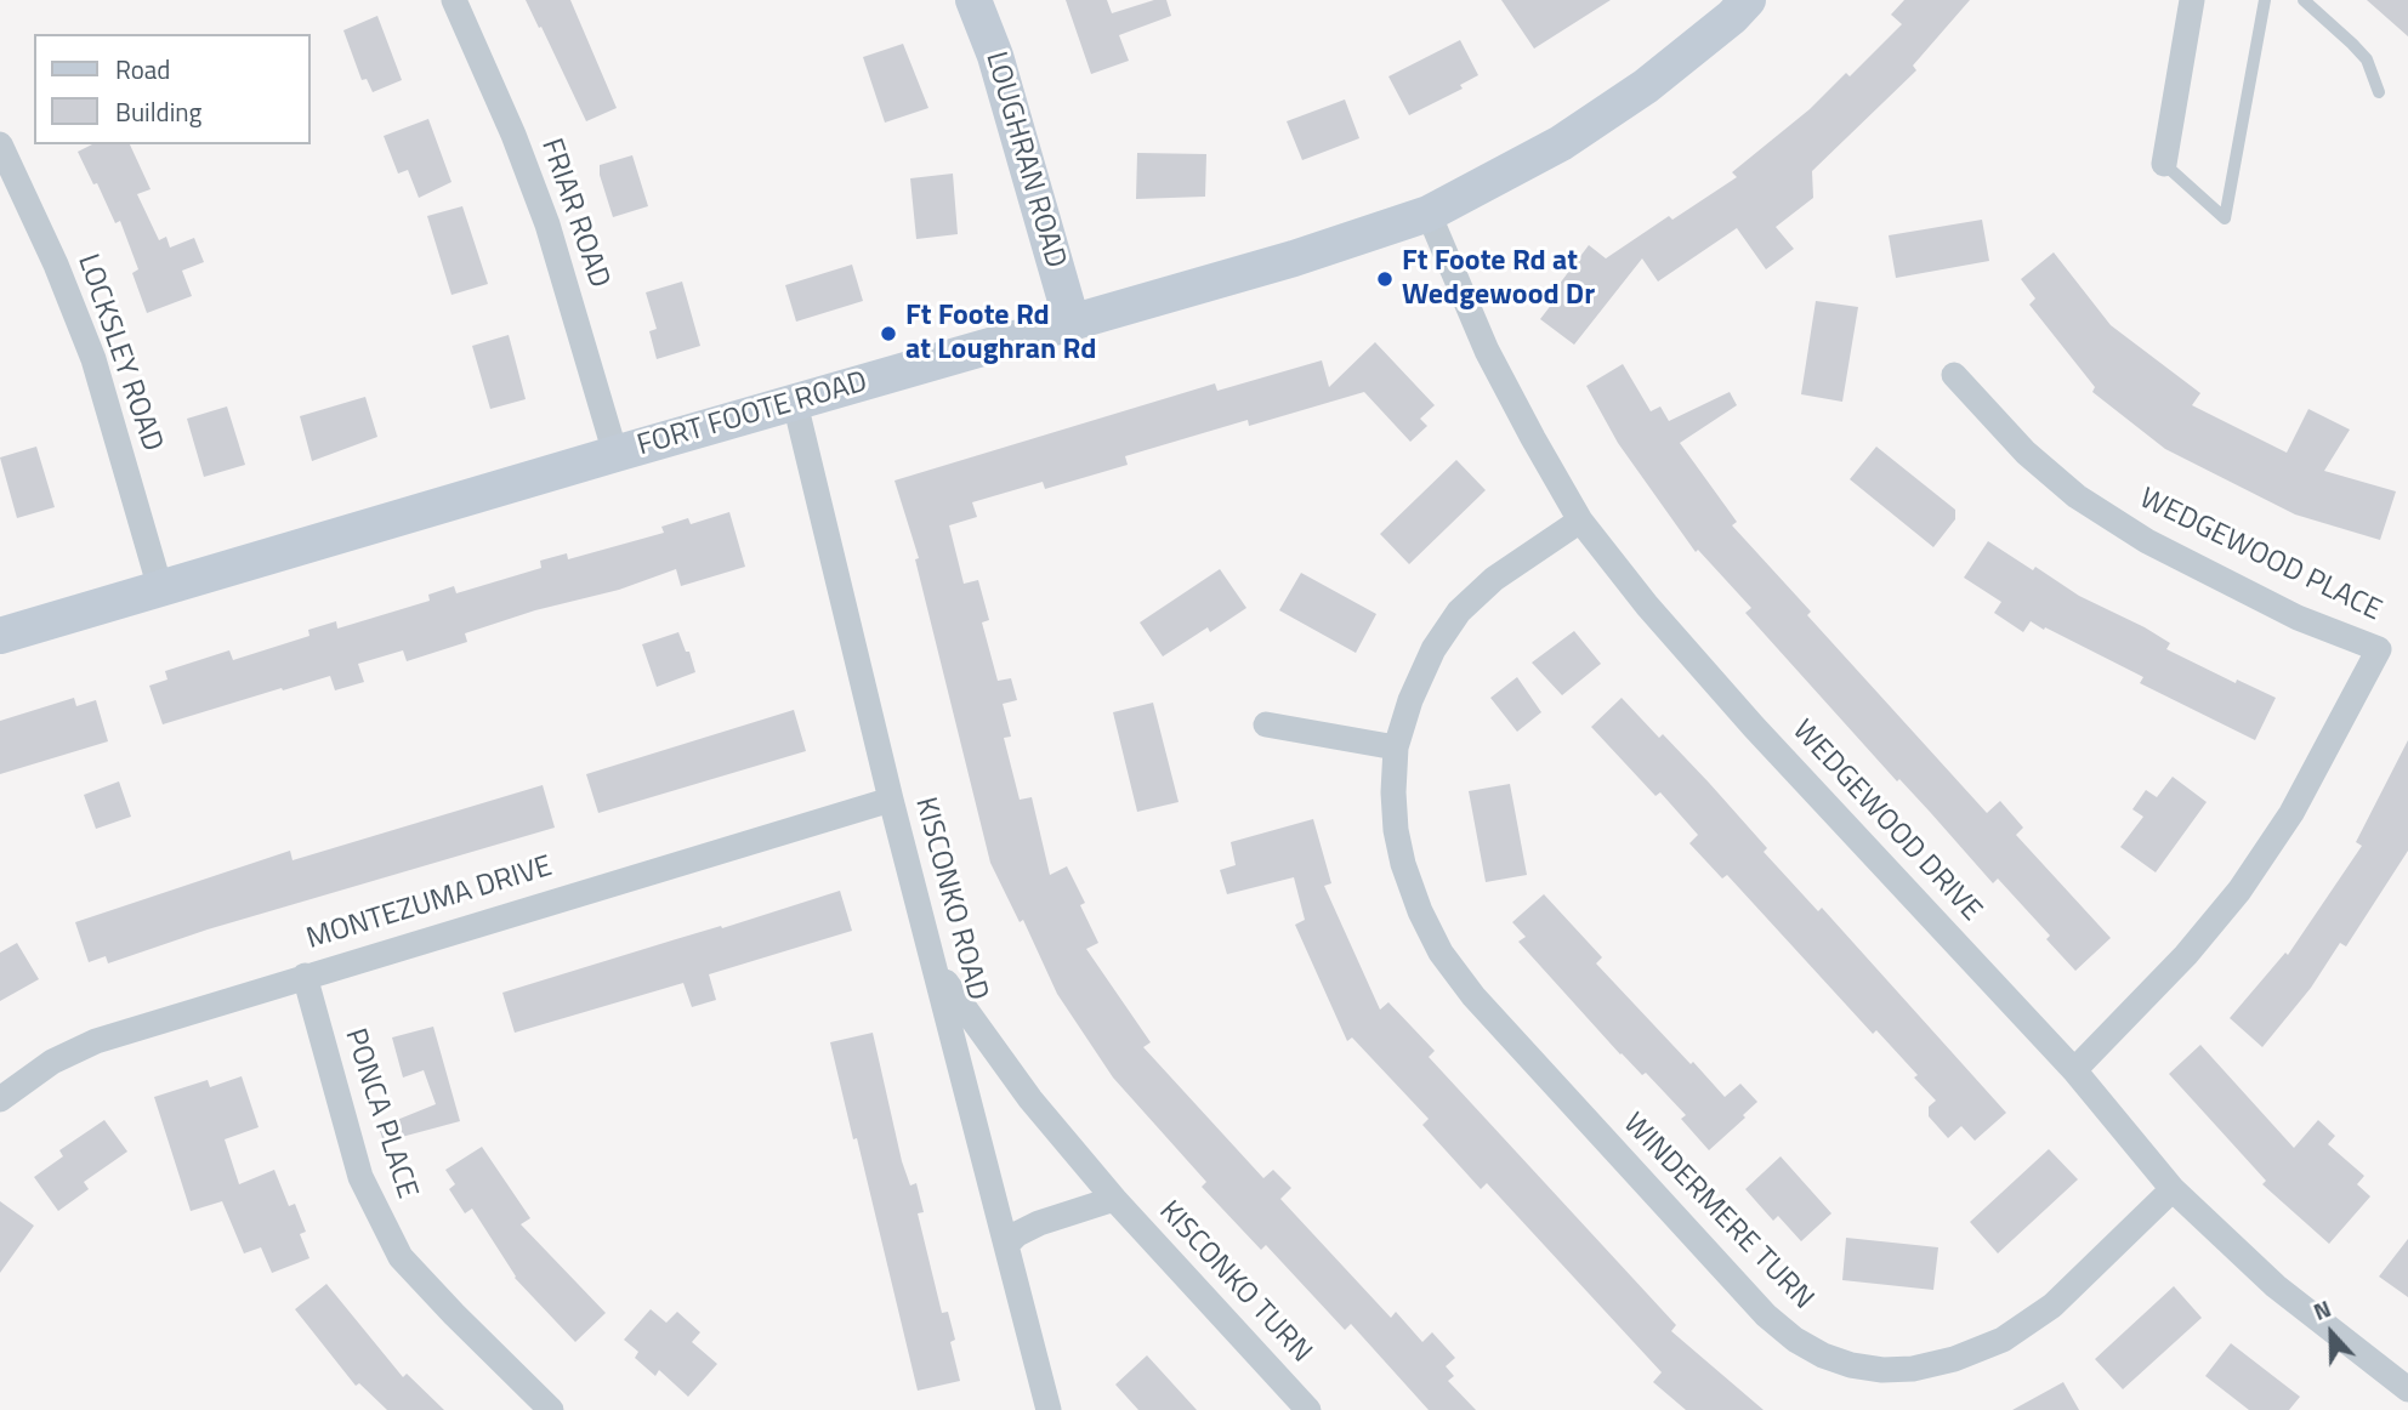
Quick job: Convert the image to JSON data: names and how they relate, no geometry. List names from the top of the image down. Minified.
{"streets":{"street":["LOUGHRAN ROAD","FRIAR ROAD","LOCKSLEY ROAD","FORT FOOTE ROAD","WEDGEWOOD PLACE","WEDGEWOOD DRIVE","KISCONKO ROAD","MONTEZUMA DRIVE","PONCA PLACE","WINDERMERE TURN","KISCONKO TURN"]},"crossings":[["LOUGHRAN ROAD","FORT FOOTE ROAD"],["FRIAR ROAD","FORT FOOTE ROAD"],["LOCKSLEY ROAD","FORT FOOTE ROAD"],["FORT FOOTE ROAD","WEDGEWOOD DRIVE"],["FORT FOOTE ROAD","KISCONKO ROAD"],["WEDGEWOOD PLACE","WEDGEWOOD DRIVE"],["WEDGEWOOD DRIVE","WINDERMERE TURN"],["KISCONKO ROAD","MONTEZUMA DRIVE"],["KISCONKO ROAD","KISCONKO TURN"],["MONTEZUMA DRIVE","PONCA PLACE"]],"places":["Ft Foote Rd at Wedgewood Dr","Ft Foote Rd at Loughran Rd"],"legend":["Road","Building"],"north":"top"}
